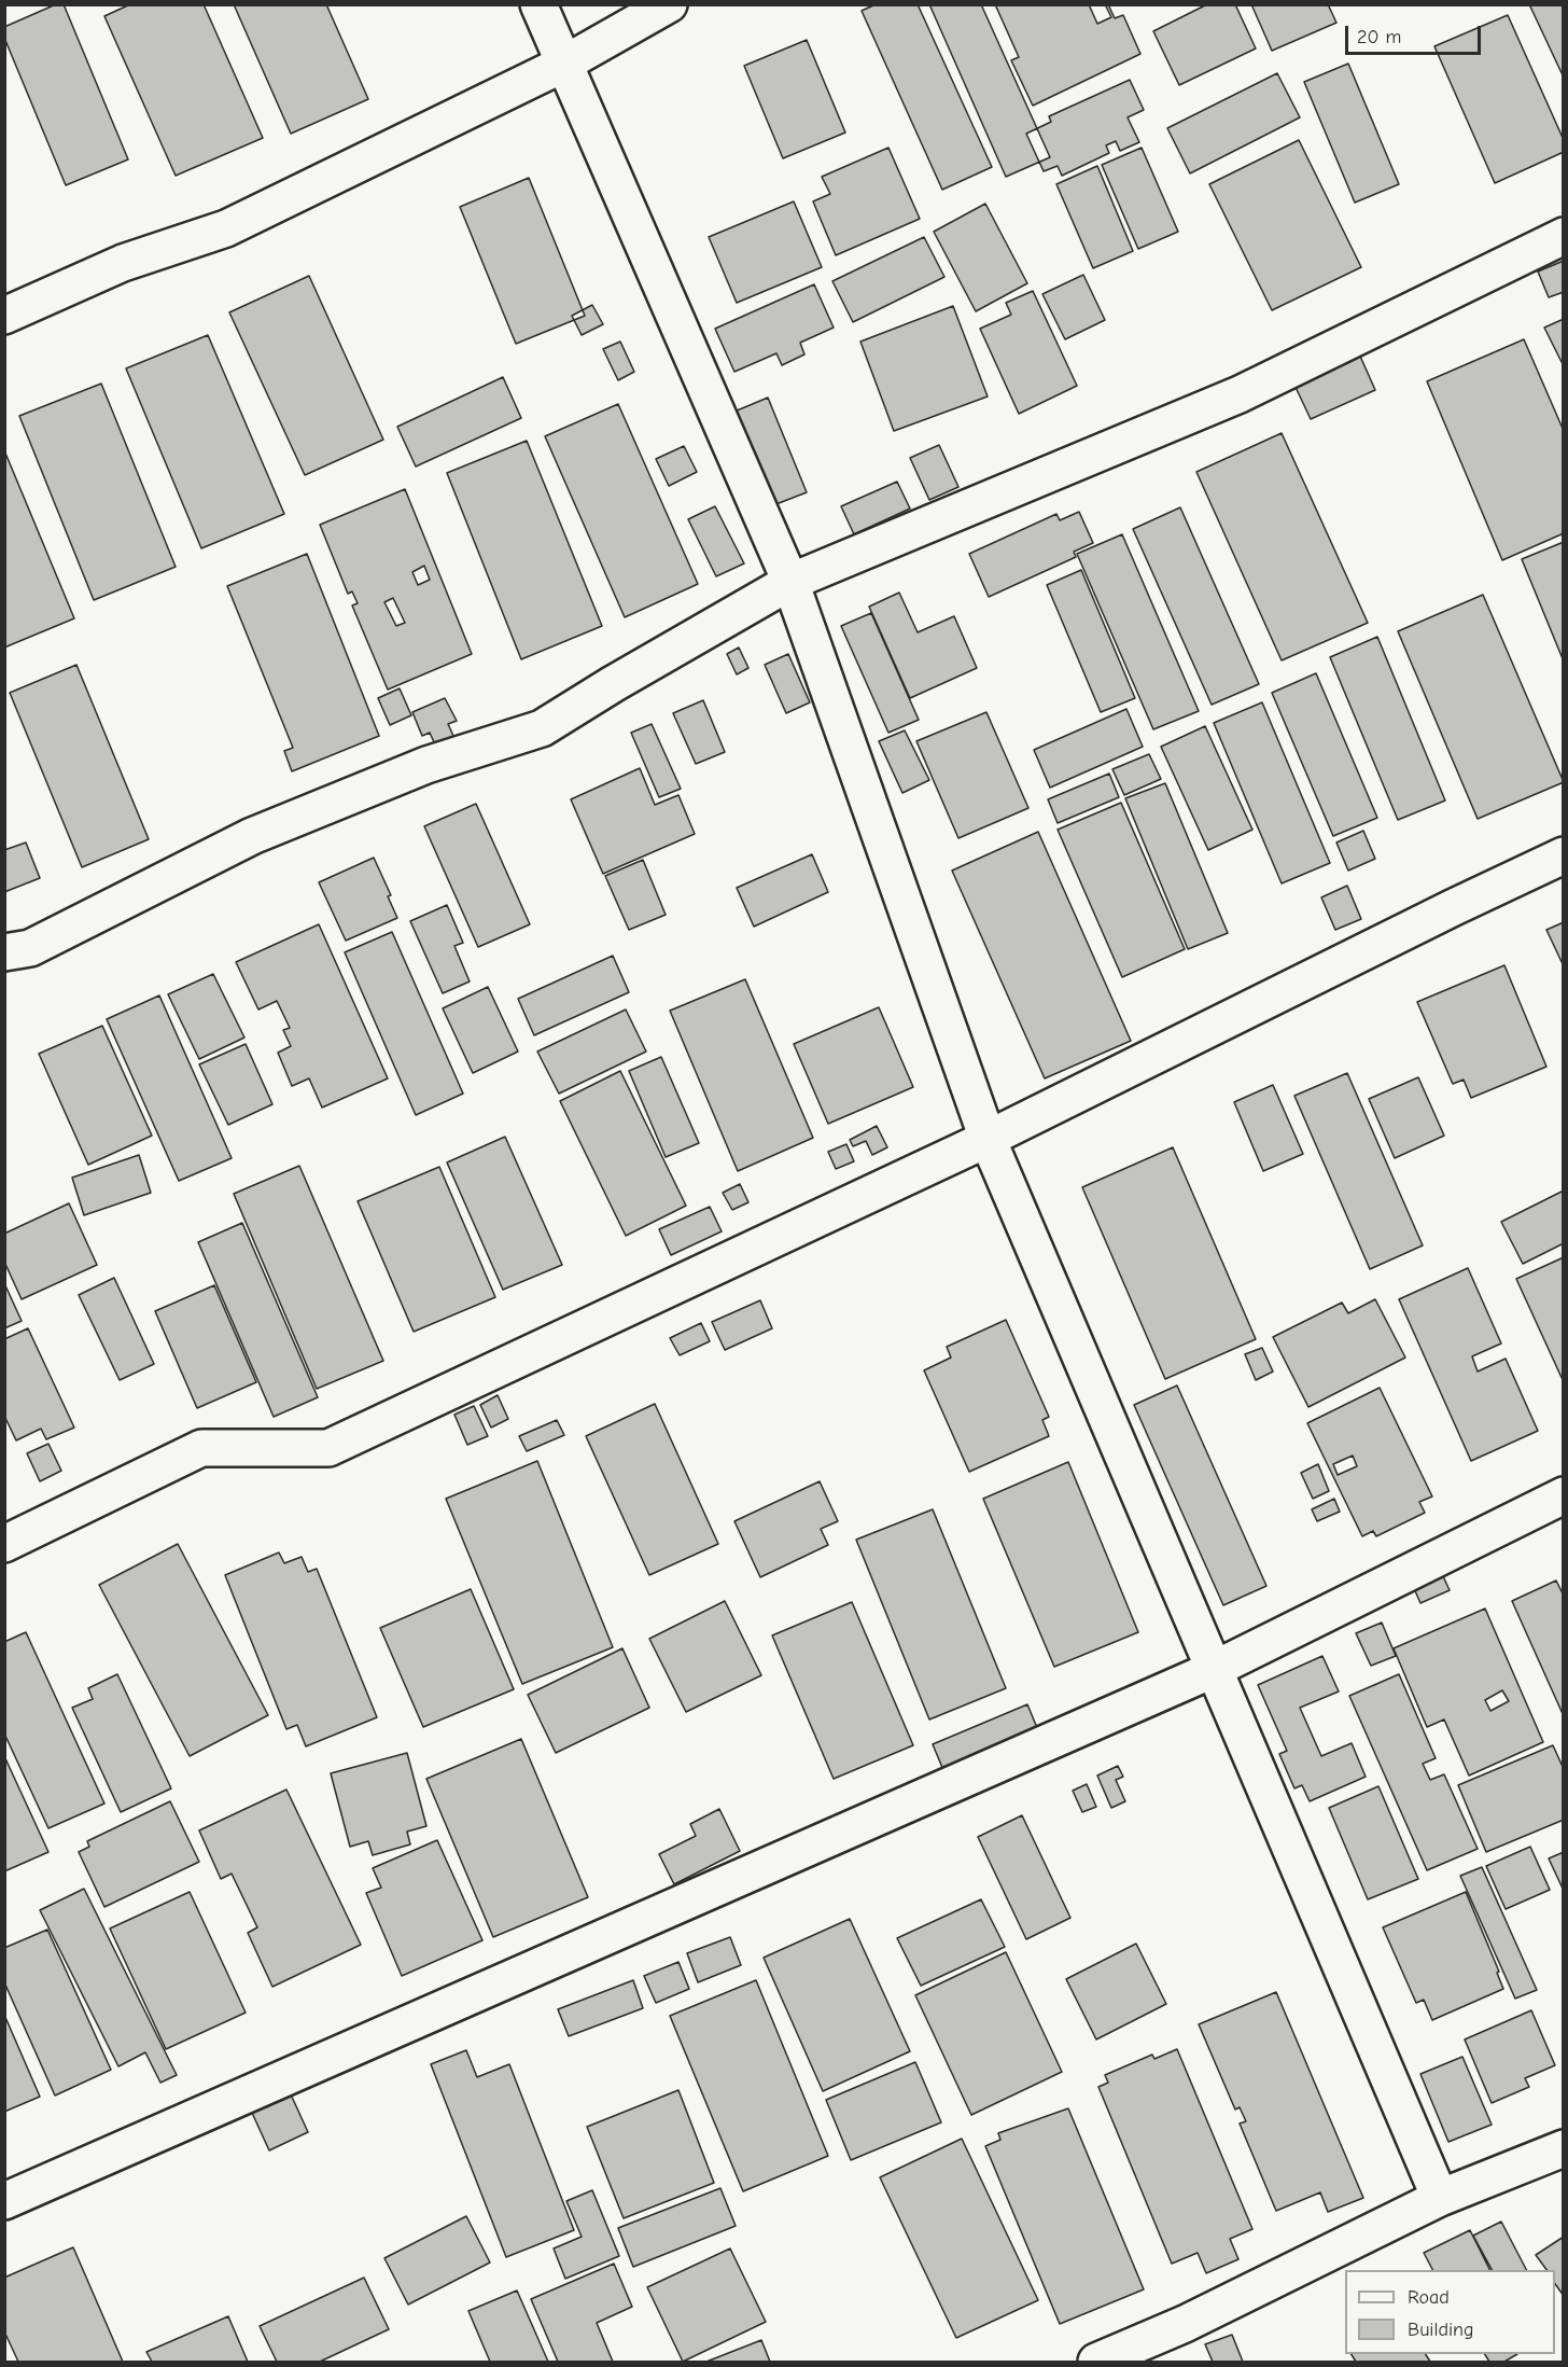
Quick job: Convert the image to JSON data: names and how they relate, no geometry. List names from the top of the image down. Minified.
{"legend":["Road","Building"],"scale_bar":"20 m"}
